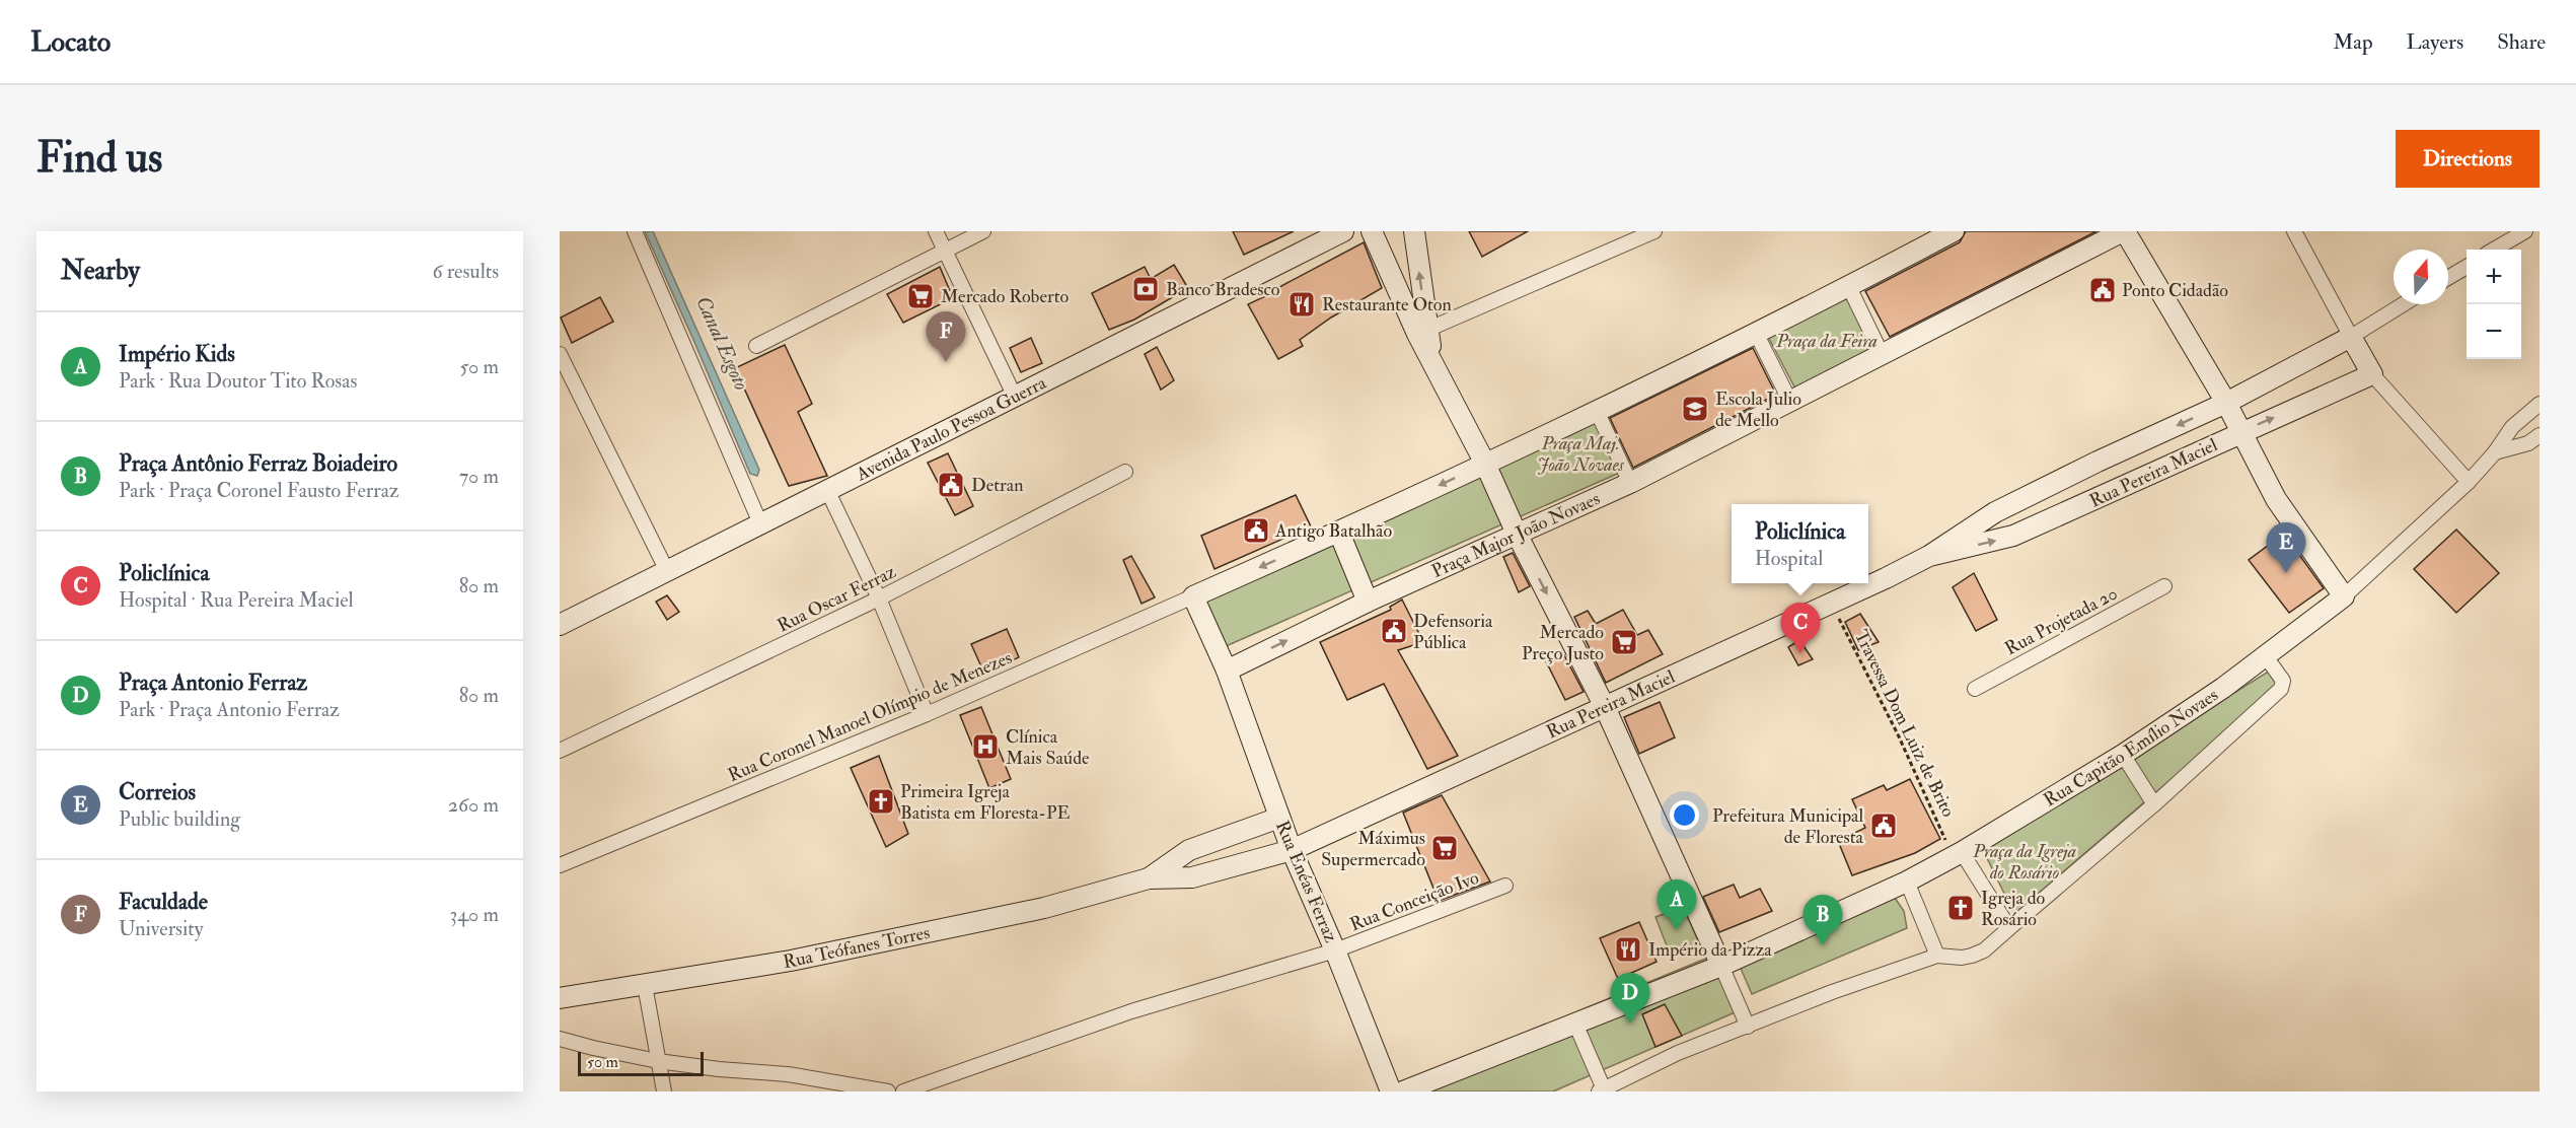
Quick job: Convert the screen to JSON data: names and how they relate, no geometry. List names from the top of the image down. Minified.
{"streets":{"street":["Avenida Paulo Pessoa Guerra","Rua Pereira Maciel","Praça Major João Novaes","Rua Oscar Ferraz","Rua Projetada 20","Rua Coronel Manoel Olímpio de Menezes","Rua Capitão Emílio Novaes","Rua Enéas Ferraz","Rua Conceição Ivo","Rua Teófanes Torres"],"path":["Travessa Dom Luiz de Brito"]},"crossings":[["Rua Pereira Maciel","Travessa Dom Luiz de Brito"],["Rua Pereira Maciel","Rua Enéas Ferraz"],["Rua Pereira Maciel","Rua Teófanes Torres"],["Praça Major João Novaes","Rua Enéas Ferraz"],["Rua Coronel Manoel Olímpio de Menezes","Rua Enéas Ferraz"],["Travessa Dom Luiz de Brito","Rua Capitão Emílio Novaes"],["Rua Enéas Ferraz","Rua Conceição Ivo"]],"water":["Canal Esgoto"],"parks":["Praça da Feira","Praça Maj. João Novaes","Praça da Igreja do Rosário"],"places":{"bank":["Banco Bradesco"],"public building":["Ponto Cidadão","Detran","Antigo Batalhão","Defensoria Pública","Prefeitura Municipal de Floresta"],"supermarket":["Mercado Roberto","Mercado Preço Justo","Máximus Supermercado"],"restaurant":["Restaurante Oton","Império da Pizza"],"school or university":["Escola Julio de Mello"],"hospital":["Clínica Mais Saúde"],"church":["Primeira Igreja Batista em Floresta-PE","Igreja do Rosário"]},"scale_bar":"50 m","north":"top","page":{"header":"Locato","nav":["Map","Layers","Share"],"buttons":"Directions","title":"Find us","heading":["Nearby","6 results"],"map_buttons":["+","−"],"list":[{"mark":"A","name":"Império Kids","note":"Park · Rua Doutor Tito Rosas","value":"50 m"},{"mark":"B","name":"Praça Antônio Ferraz Boiadeiro","note":"Park · Praça Coronel Fausto Ferraz","value":"70 m"},{"mark":"C","name":"Policlínica","note":"Hospital · Rua Pereira Maciel","value":"80 m"},{"mark":"D","name":"Praça Antonio Ferraz","note":"Park · Praça Antonio Ferraz","value":"80 m"},{"mark":"E","name":"Correios","note":"Public building","value":"260 m"},{"mark":"F","name":"Faculdade","note":"University","value":"340 m"}],"pins":["F","E","C","A","B","D"],"popup":["Policlínica","Hospital"],"scale":"50 m"}}
